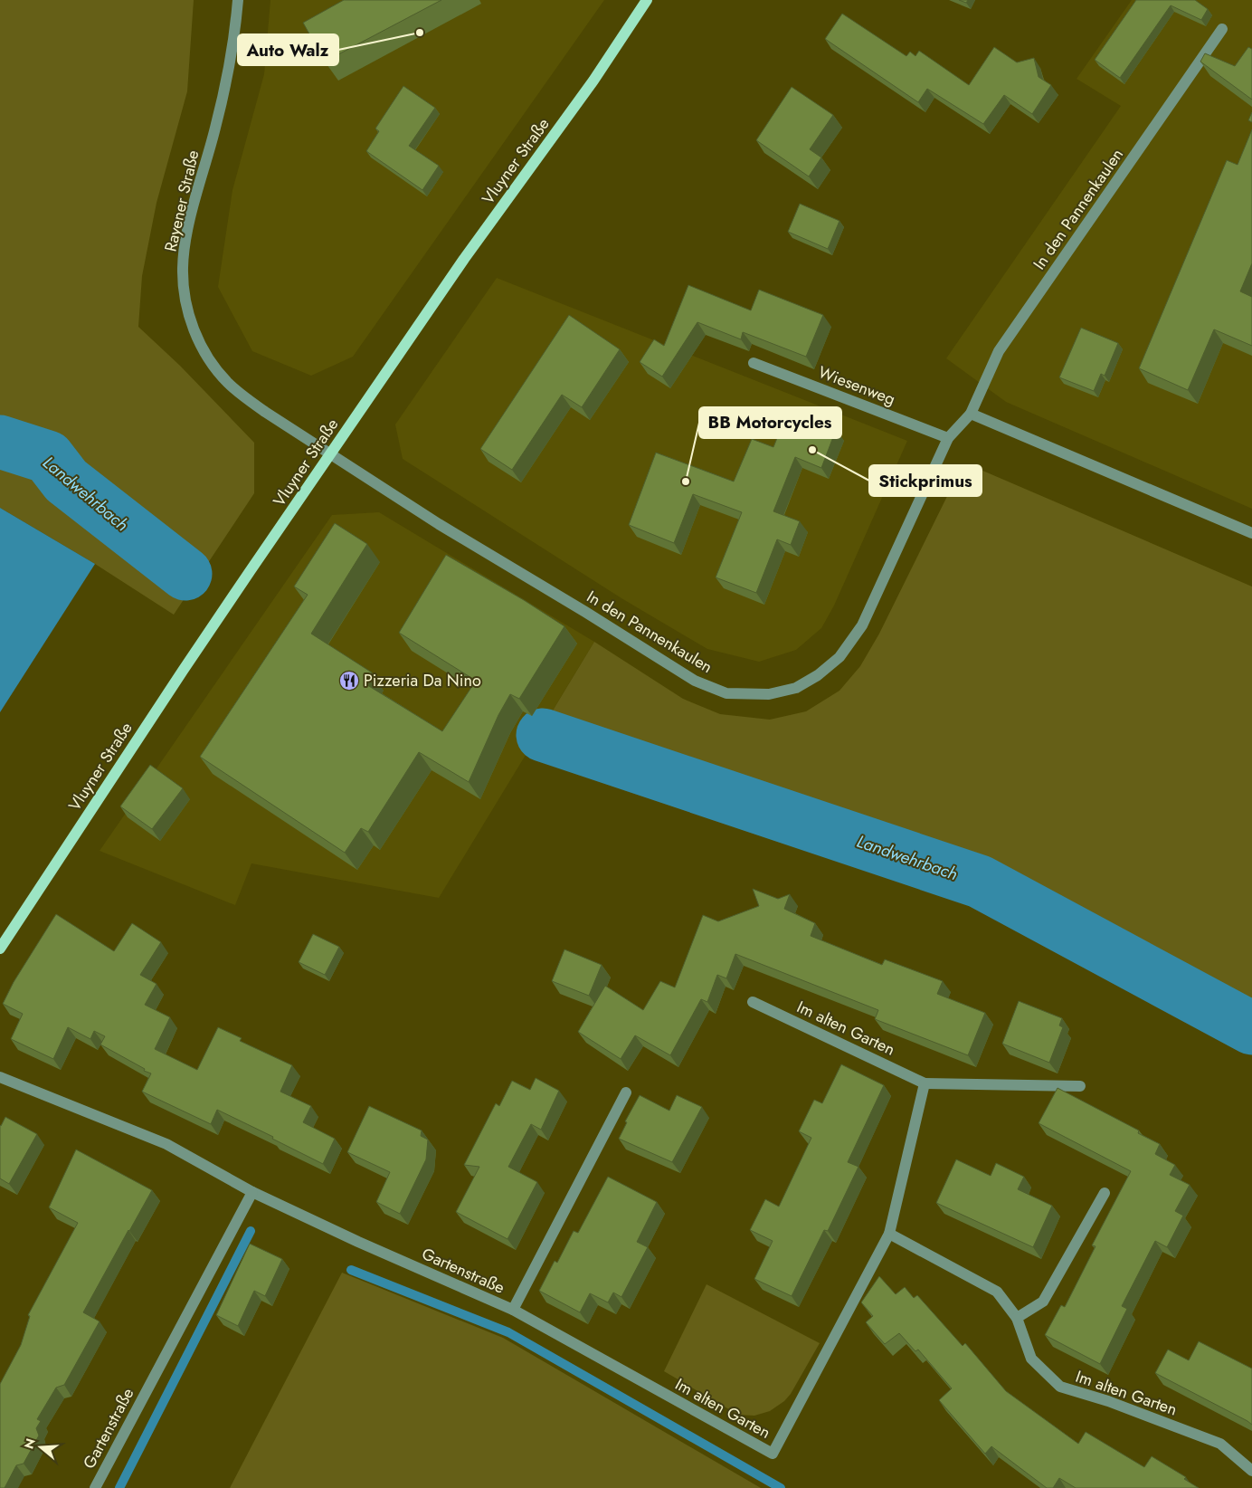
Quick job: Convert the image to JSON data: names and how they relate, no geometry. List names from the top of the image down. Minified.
{"streets":{"main road":["Vluyner Straße"],"street":["Rayener Straße","In den Pannenkaulen","Wiesenweg","Im alten Garten","Gartenstraße"]},"crossings":[["Vluyner Straße","Rayener Straße"],["Vluyner Straße","In den Pannenkaulen"],["Rayener Straße","In den Pannenkaulen"],["In den Pannenkaulen","Wiesenweg"],["Im alten Garten","Gartenstraße"]],"water":["Landwehrbach"],"places":{"other":["Auto Walz","Stickprimus","BB Motorcycles"],"restaurant":["Pizzeria Da Nino"]},"north":"left"}
